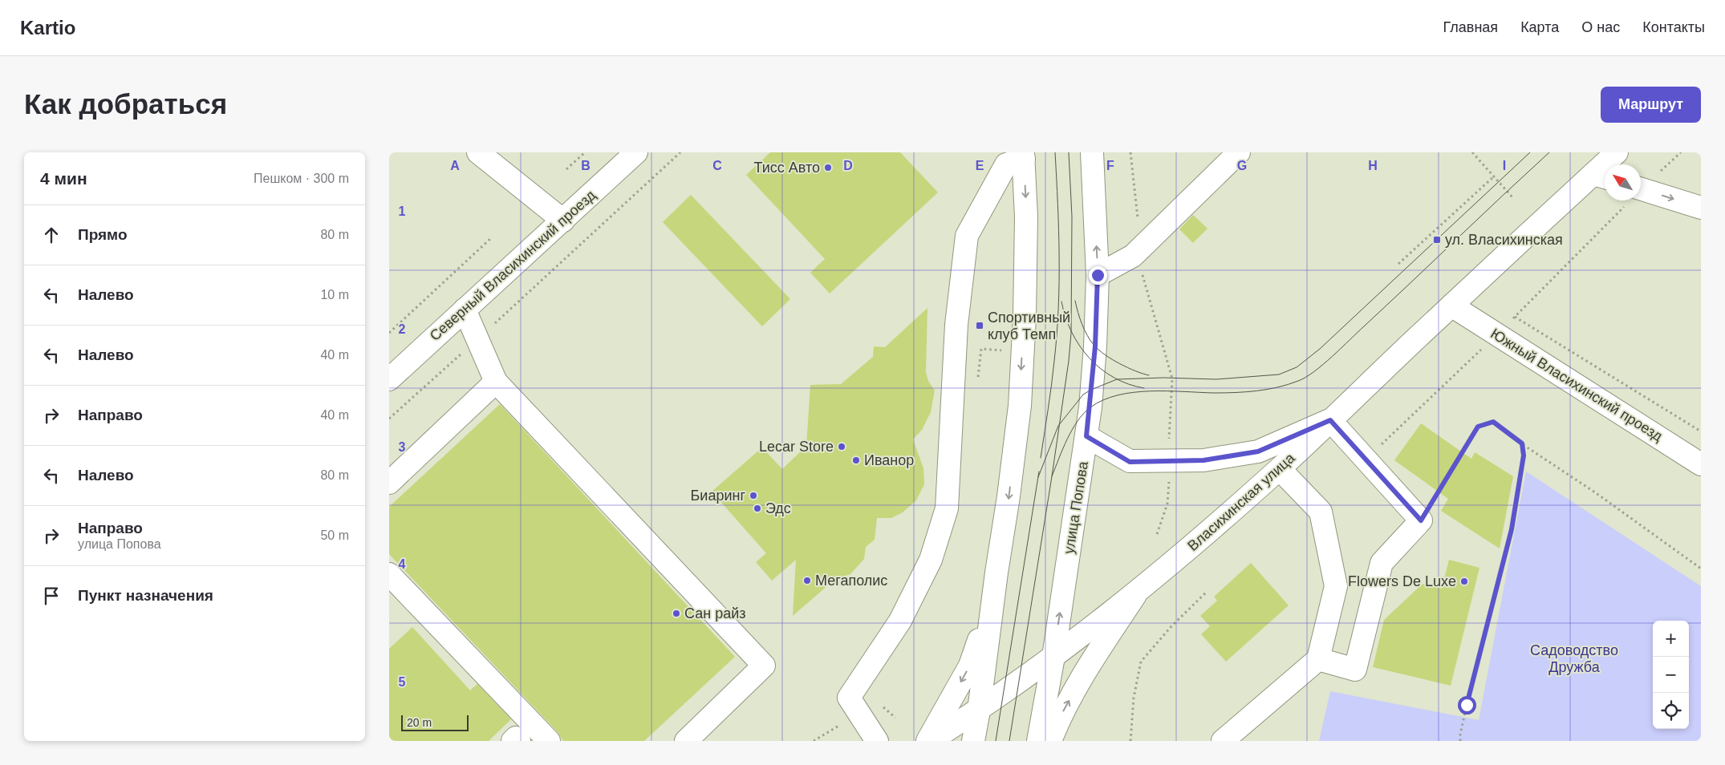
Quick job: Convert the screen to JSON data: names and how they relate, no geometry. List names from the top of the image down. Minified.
{"streets":{"main road":["Северный Власихинский проезд","Южный Власихинский проезд","Власихинская улица","улица Попова"]},"crossings":[["Южный Власихинский проезд","Власихинская улица"],["Власихинская улица","улица Попова"]],"parks":["Садоводство Дружба"],"places":{"other":["Тисс Авто","Lecar Store","Иванор","Биаринг","Эдс","Мегаполис","Flowers De Luxe","Сан райз"],"transit":["ул. Власихинская","Спортивный клуб Темп"]},"scale_bar":"20 m","north":"top left","page":{"header":"Kartio","nav":["Главная","Карта","О нас","Контакты"],"buttons":"Маршрут","title":"Как добраться","heading":["4 мин","Пешком · 300 m"],"list":[["Прямо","80 m"],["Налево","10 m"],["Налево","40 m"],["Направо","40 m"],["Налево","80 m"],["Направо","улица Попова","50 m"],"Пункт назначения"],"map_buttons":["+","−"],"scale":"20 m"},"grid":{"columns":["A","B","C","D","E","F","G","H","I"],"rows":["1","2","3","4","5"]}}
